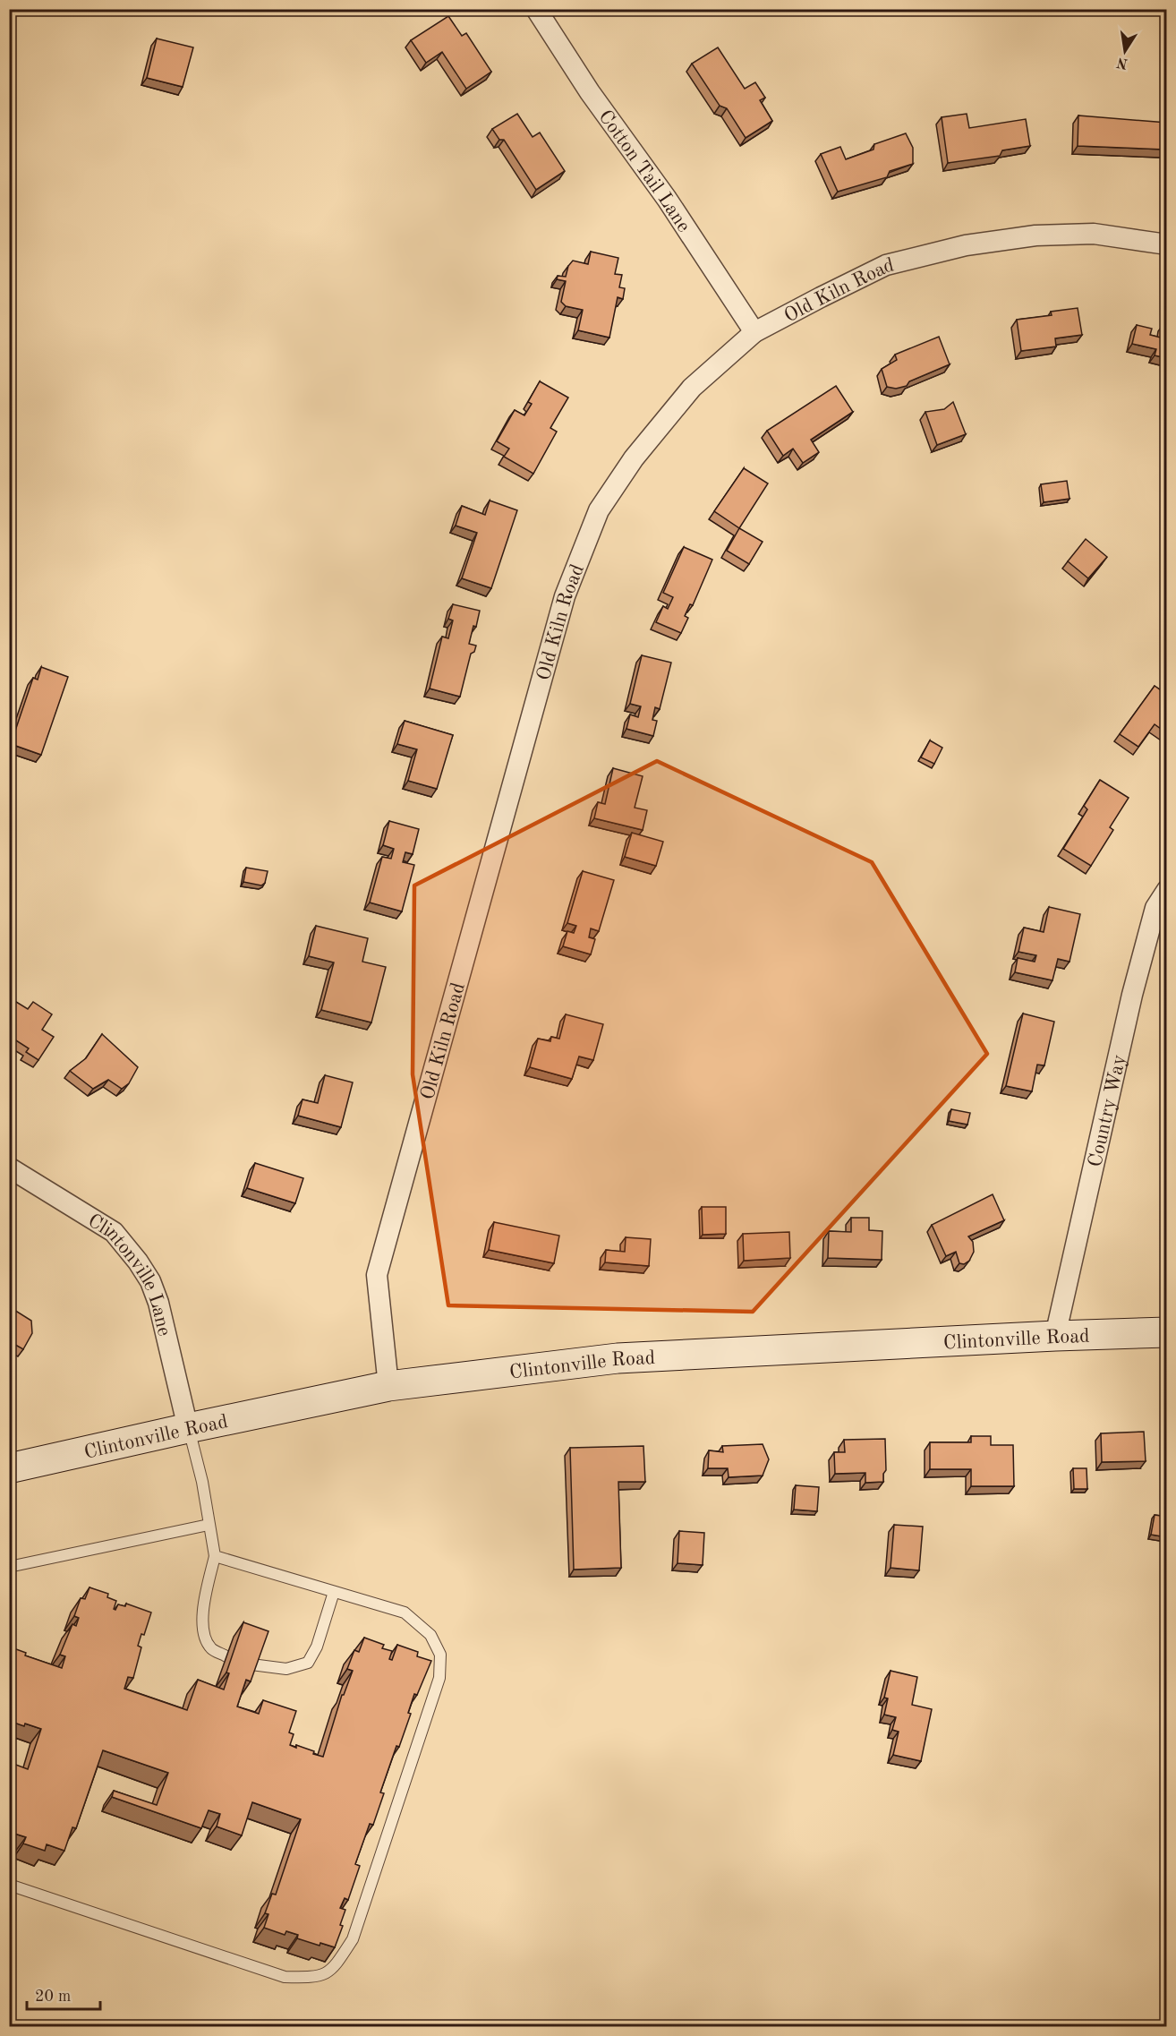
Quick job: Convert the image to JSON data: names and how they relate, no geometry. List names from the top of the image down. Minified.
{"streets":{"main road":["Clintonville Road"],"street":["Cotton Tail Lane","Old Kiln Road","Country Way","Clintonville Lane"]},"crossings":[["Cotton Tail Lane","Old Kiln Road"],["Old Kiln Road","Clintonville Road"],["Country Way","Clintonville Road"],["Clintonville Lane","Clintonville Road"]],"scale_bar":"20 m","north":"bottom"}
